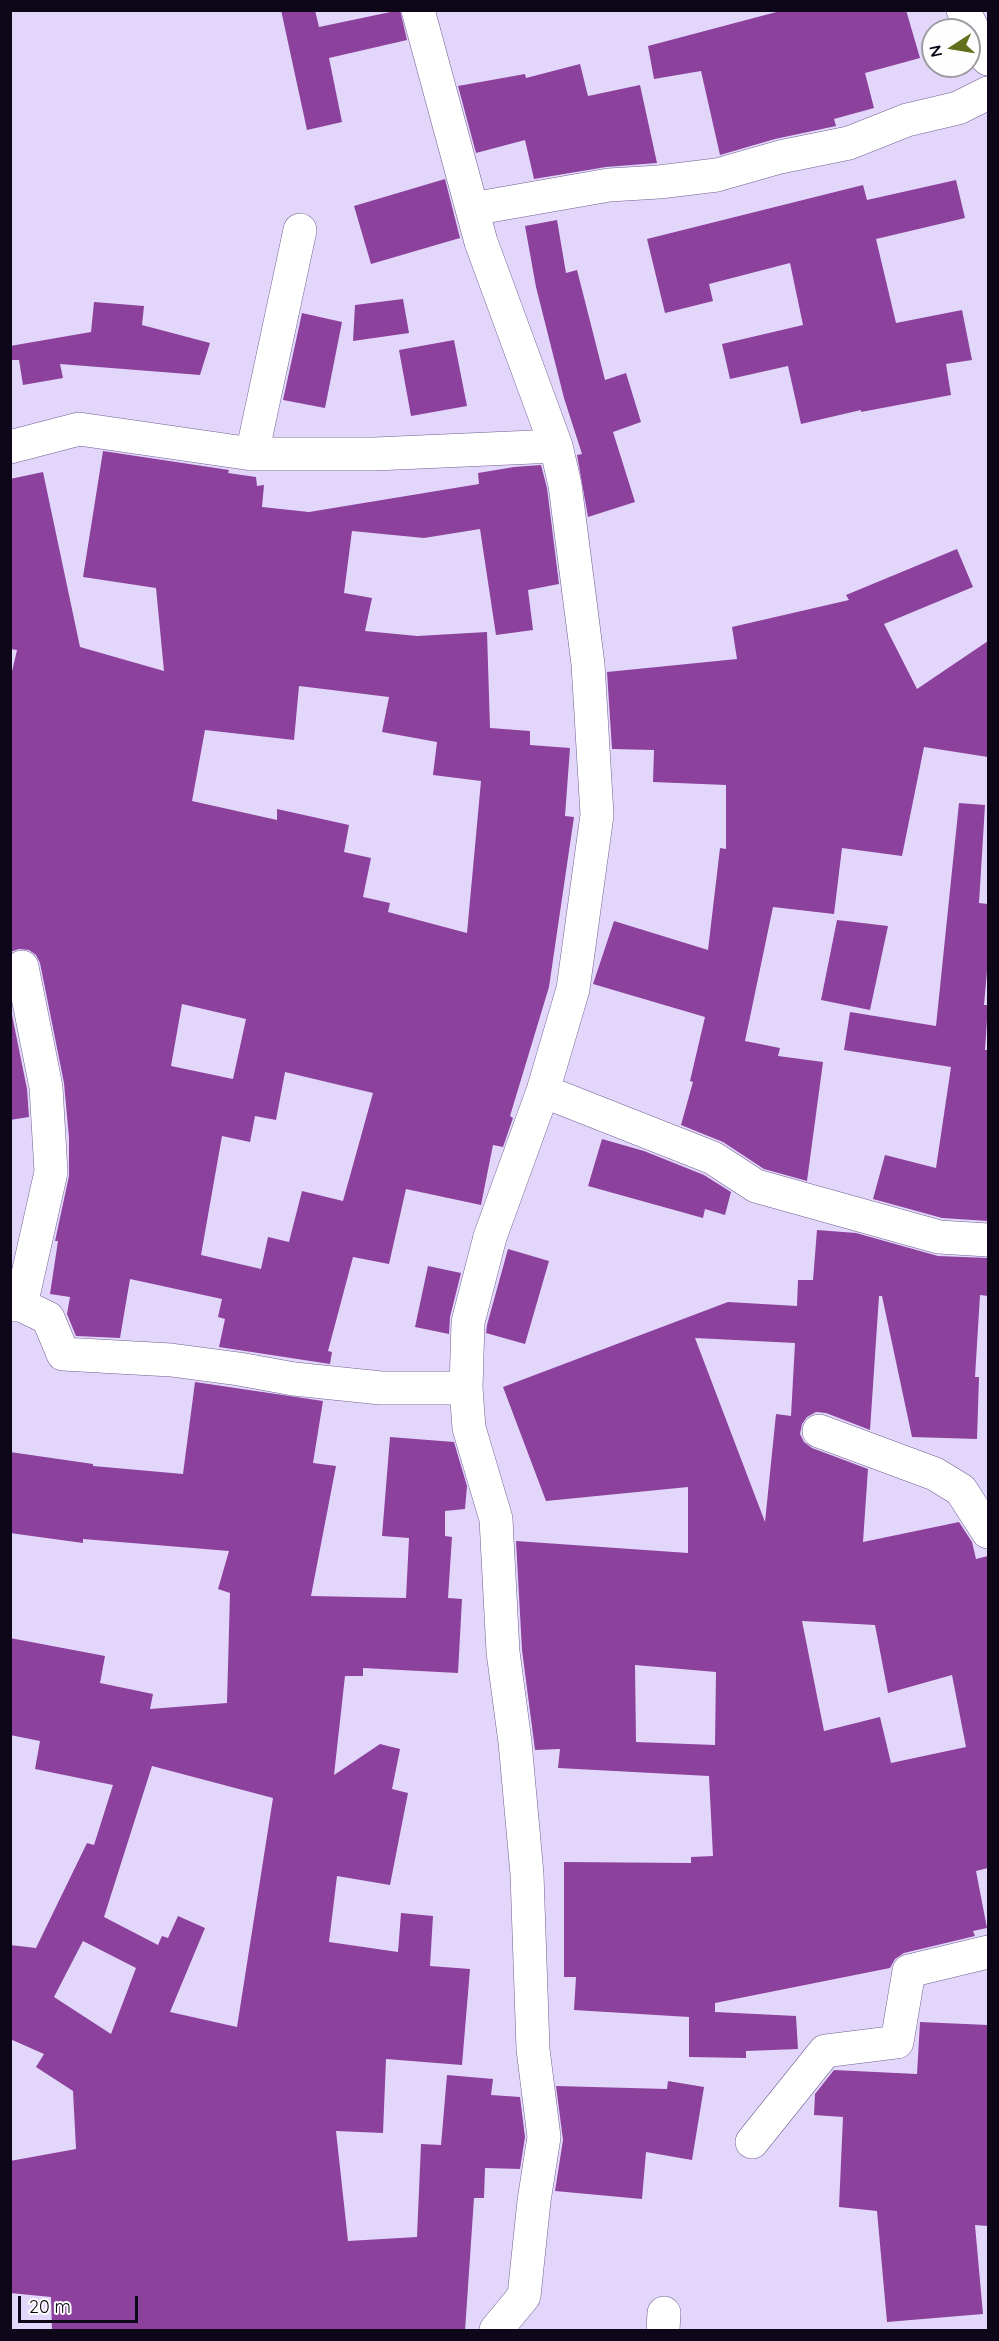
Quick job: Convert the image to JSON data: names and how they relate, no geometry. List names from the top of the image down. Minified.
{"scale_bar":"20 m","north":"left"}
